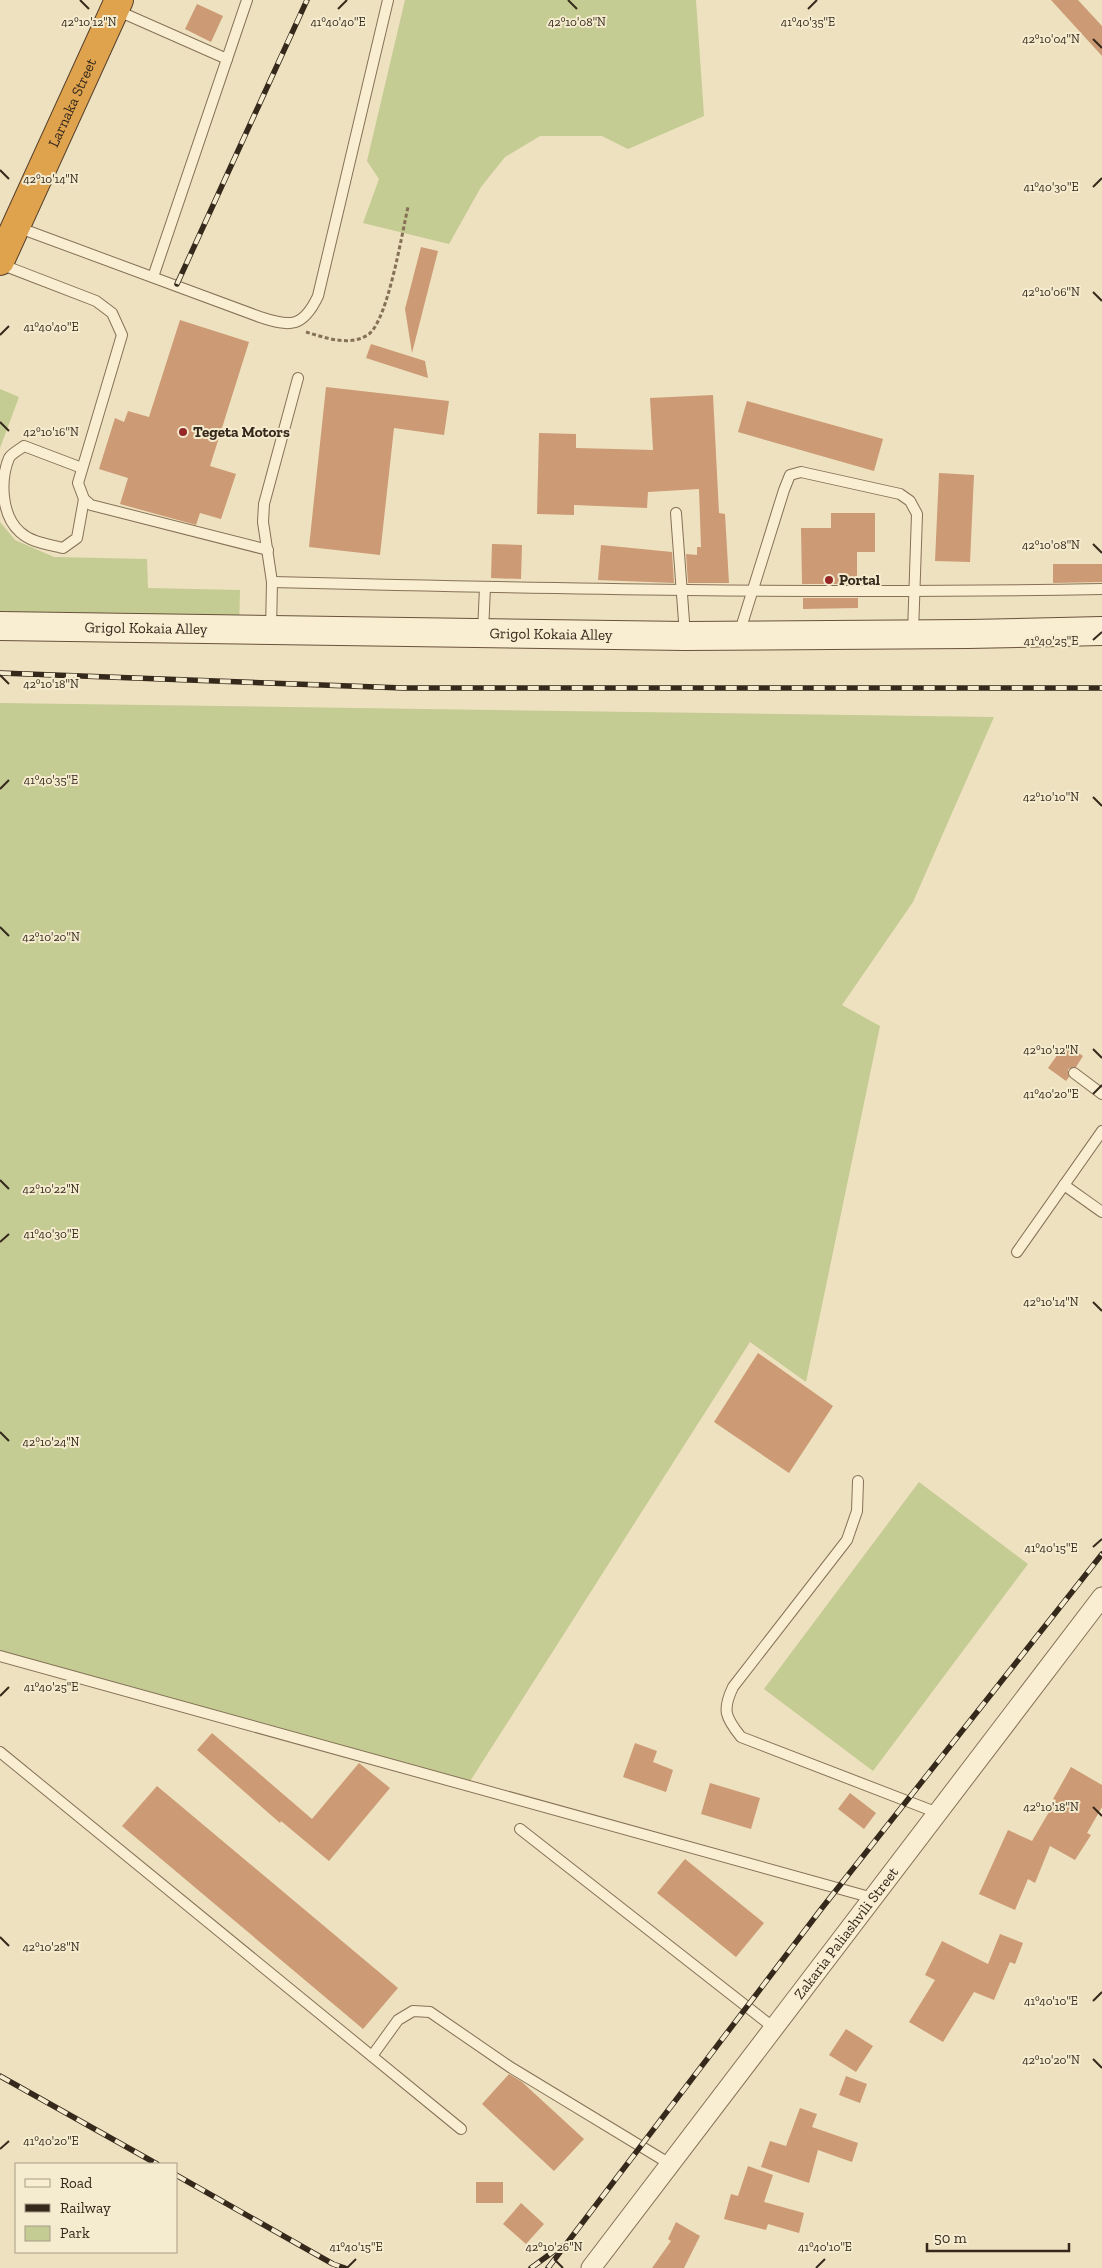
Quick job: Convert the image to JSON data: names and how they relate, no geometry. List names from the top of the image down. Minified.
{"streets":{"highway":["Larnaka Street"],"main road":["Grigol Kokaia Alley"],"street":["Zakaria Paliashvili Street"]},"places":["Tegeta Motors","Portal"],"legend":["Road","Railway","Park"],"scale_bar":"50 m","coordinates":["41°40'40\"E","41°40'35\"E","42°10'12\"N","42°10'08\"N","42°10'04\"N","42°10'14\"N","41°40'30\"E","42°10'06\"N","42°10'16\"N","41°40'25\"E","42°10'18\"N","42°10'10\"N","42°10'20\"N","41°40'20\"E","42°10'22\"N","42°10'24\"N","41°40'15\"E","42°10'28\"N","41°40'10\"E","42°10'26\"N"]}
